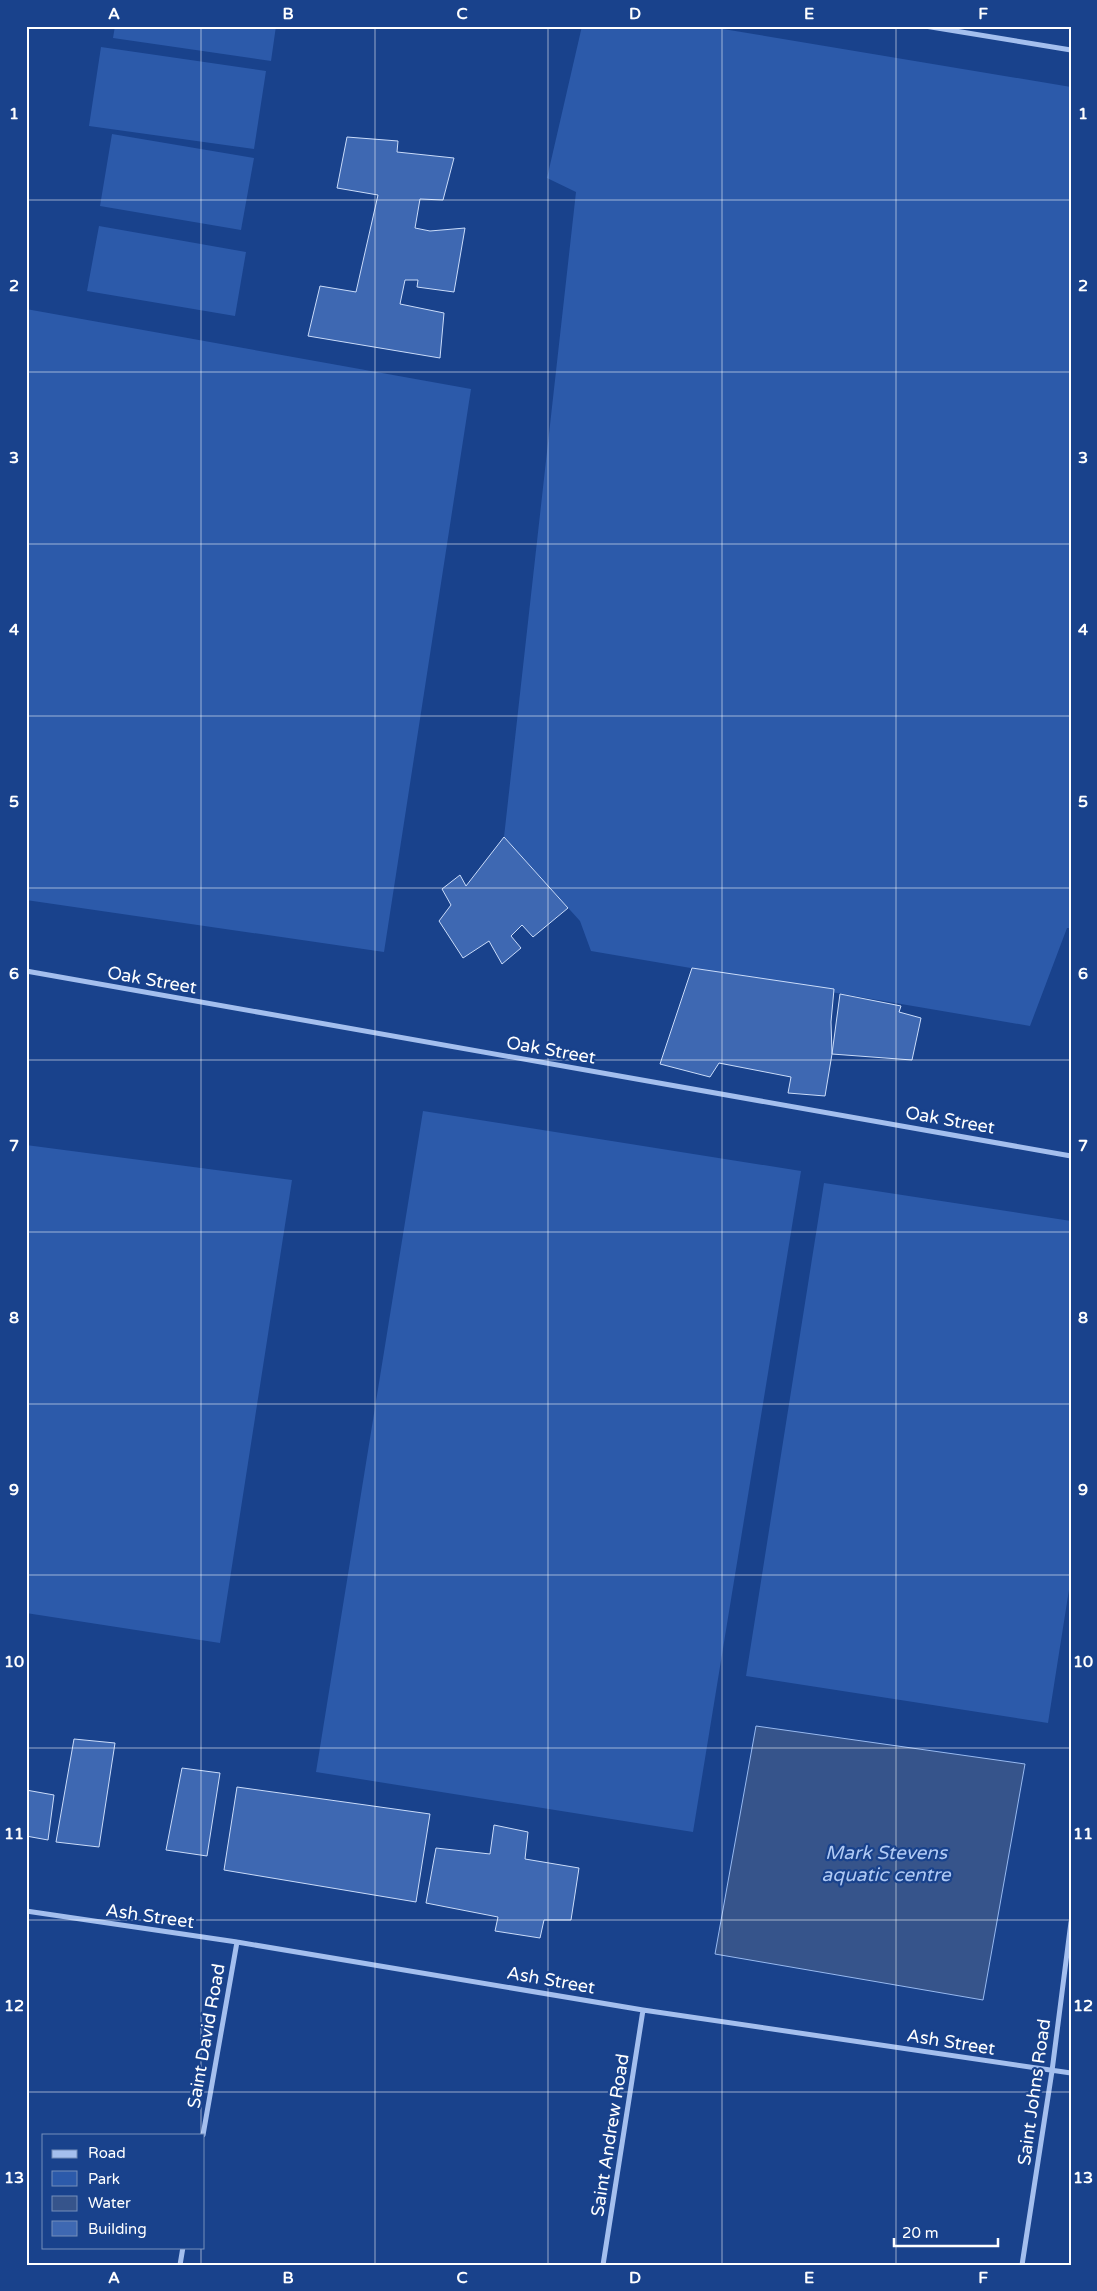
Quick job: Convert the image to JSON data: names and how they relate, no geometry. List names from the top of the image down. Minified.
{"streets":{"street":["Oak Street","Ash Street","Saint David Road","Saint Johns Road","Saint Andrew Road"]},"crossings":[["Ash Street","Saint David Road"],["Ash Street","Saint Johns Road"],["Ash Street","Saint Andrew Road"]],"water":["Mark Stevens aquatic centre"],"legend":["Road","Park","Water","Building"],"scale_bar":"20 m","grid":{"columns":["A","B","C","D","E","F"],"rows":["1","2","3","4","5","6","7","8","9","10","11","12","13"]}}
